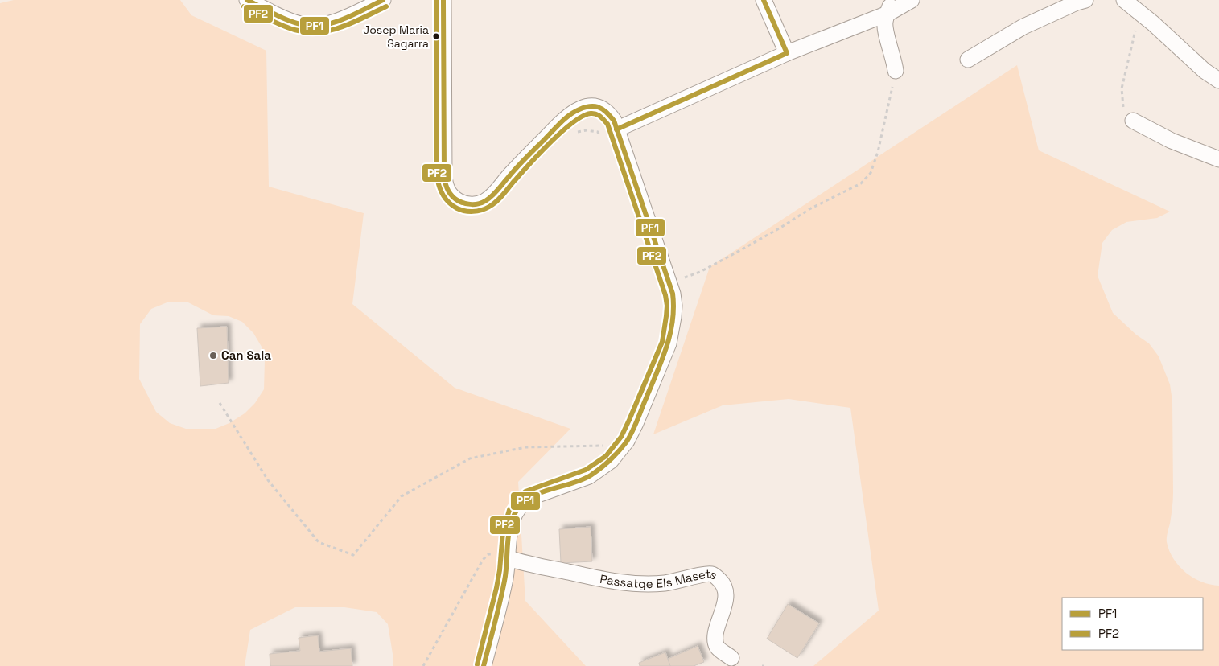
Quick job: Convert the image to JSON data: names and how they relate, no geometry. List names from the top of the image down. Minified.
{"streets":{"street":["Passatge Els Masets"]},"places":["Josep Maria Sagarra","Can Sala"],"lines":["transit line PF1","transit line PF2"],"legend":["PF1","PF2"]}
